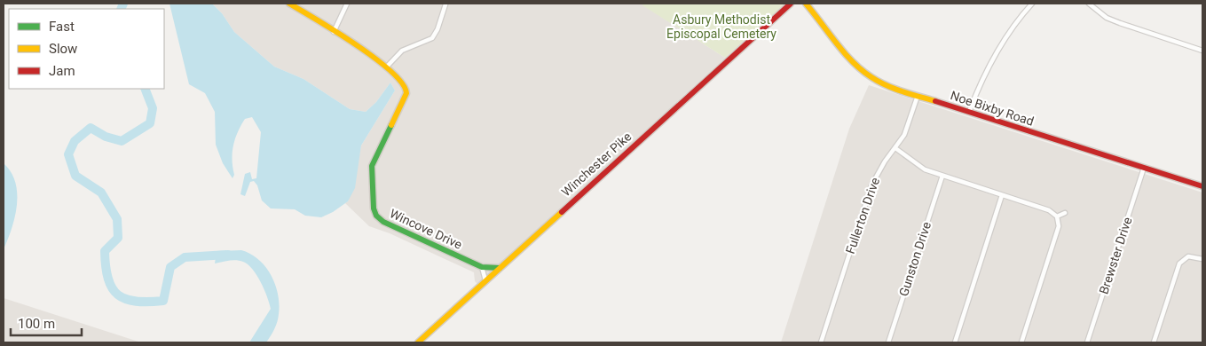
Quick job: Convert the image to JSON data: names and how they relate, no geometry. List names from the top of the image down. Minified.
{"streets":{"street":["Noe Bixby Road","Winchester Pike","Fullerton Drive","Wincove Drive","Brewster Drive","Gunston Drive"]},"crossings":[["Noe Bixby Road","Fullerton Drive"],["Noe Bixby Road","Brewster Drive"],["Winchester Pike","Wincove Drive"]],"parks":["Asbury Methodist Episcopal Cemetery"],"legend":["Fast","Slow","Jam"],"scale_bar":"100 m"}
